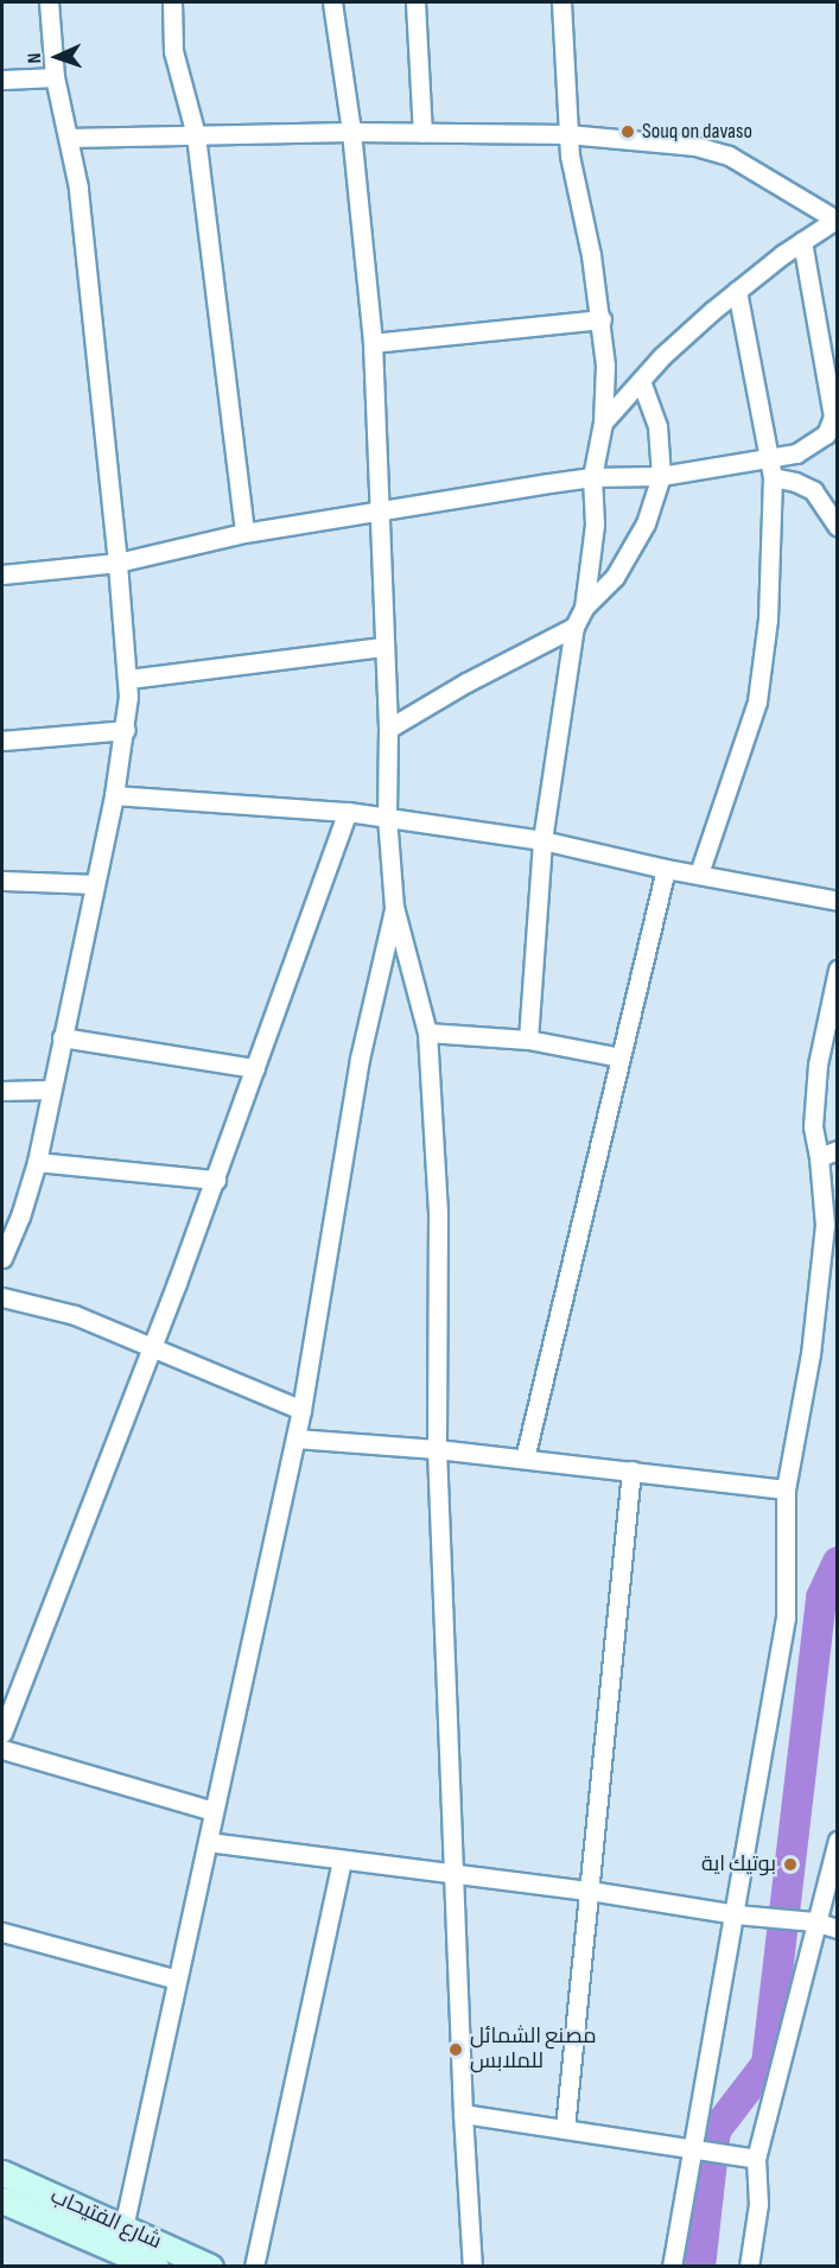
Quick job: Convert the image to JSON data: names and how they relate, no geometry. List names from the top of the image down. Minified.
{"streets":{"main road":["شارع الفتيحاب"]},"places":["Souq on davaso","بوتيك اية","مصنع الشمائل للملابس"],"north":"left"}
